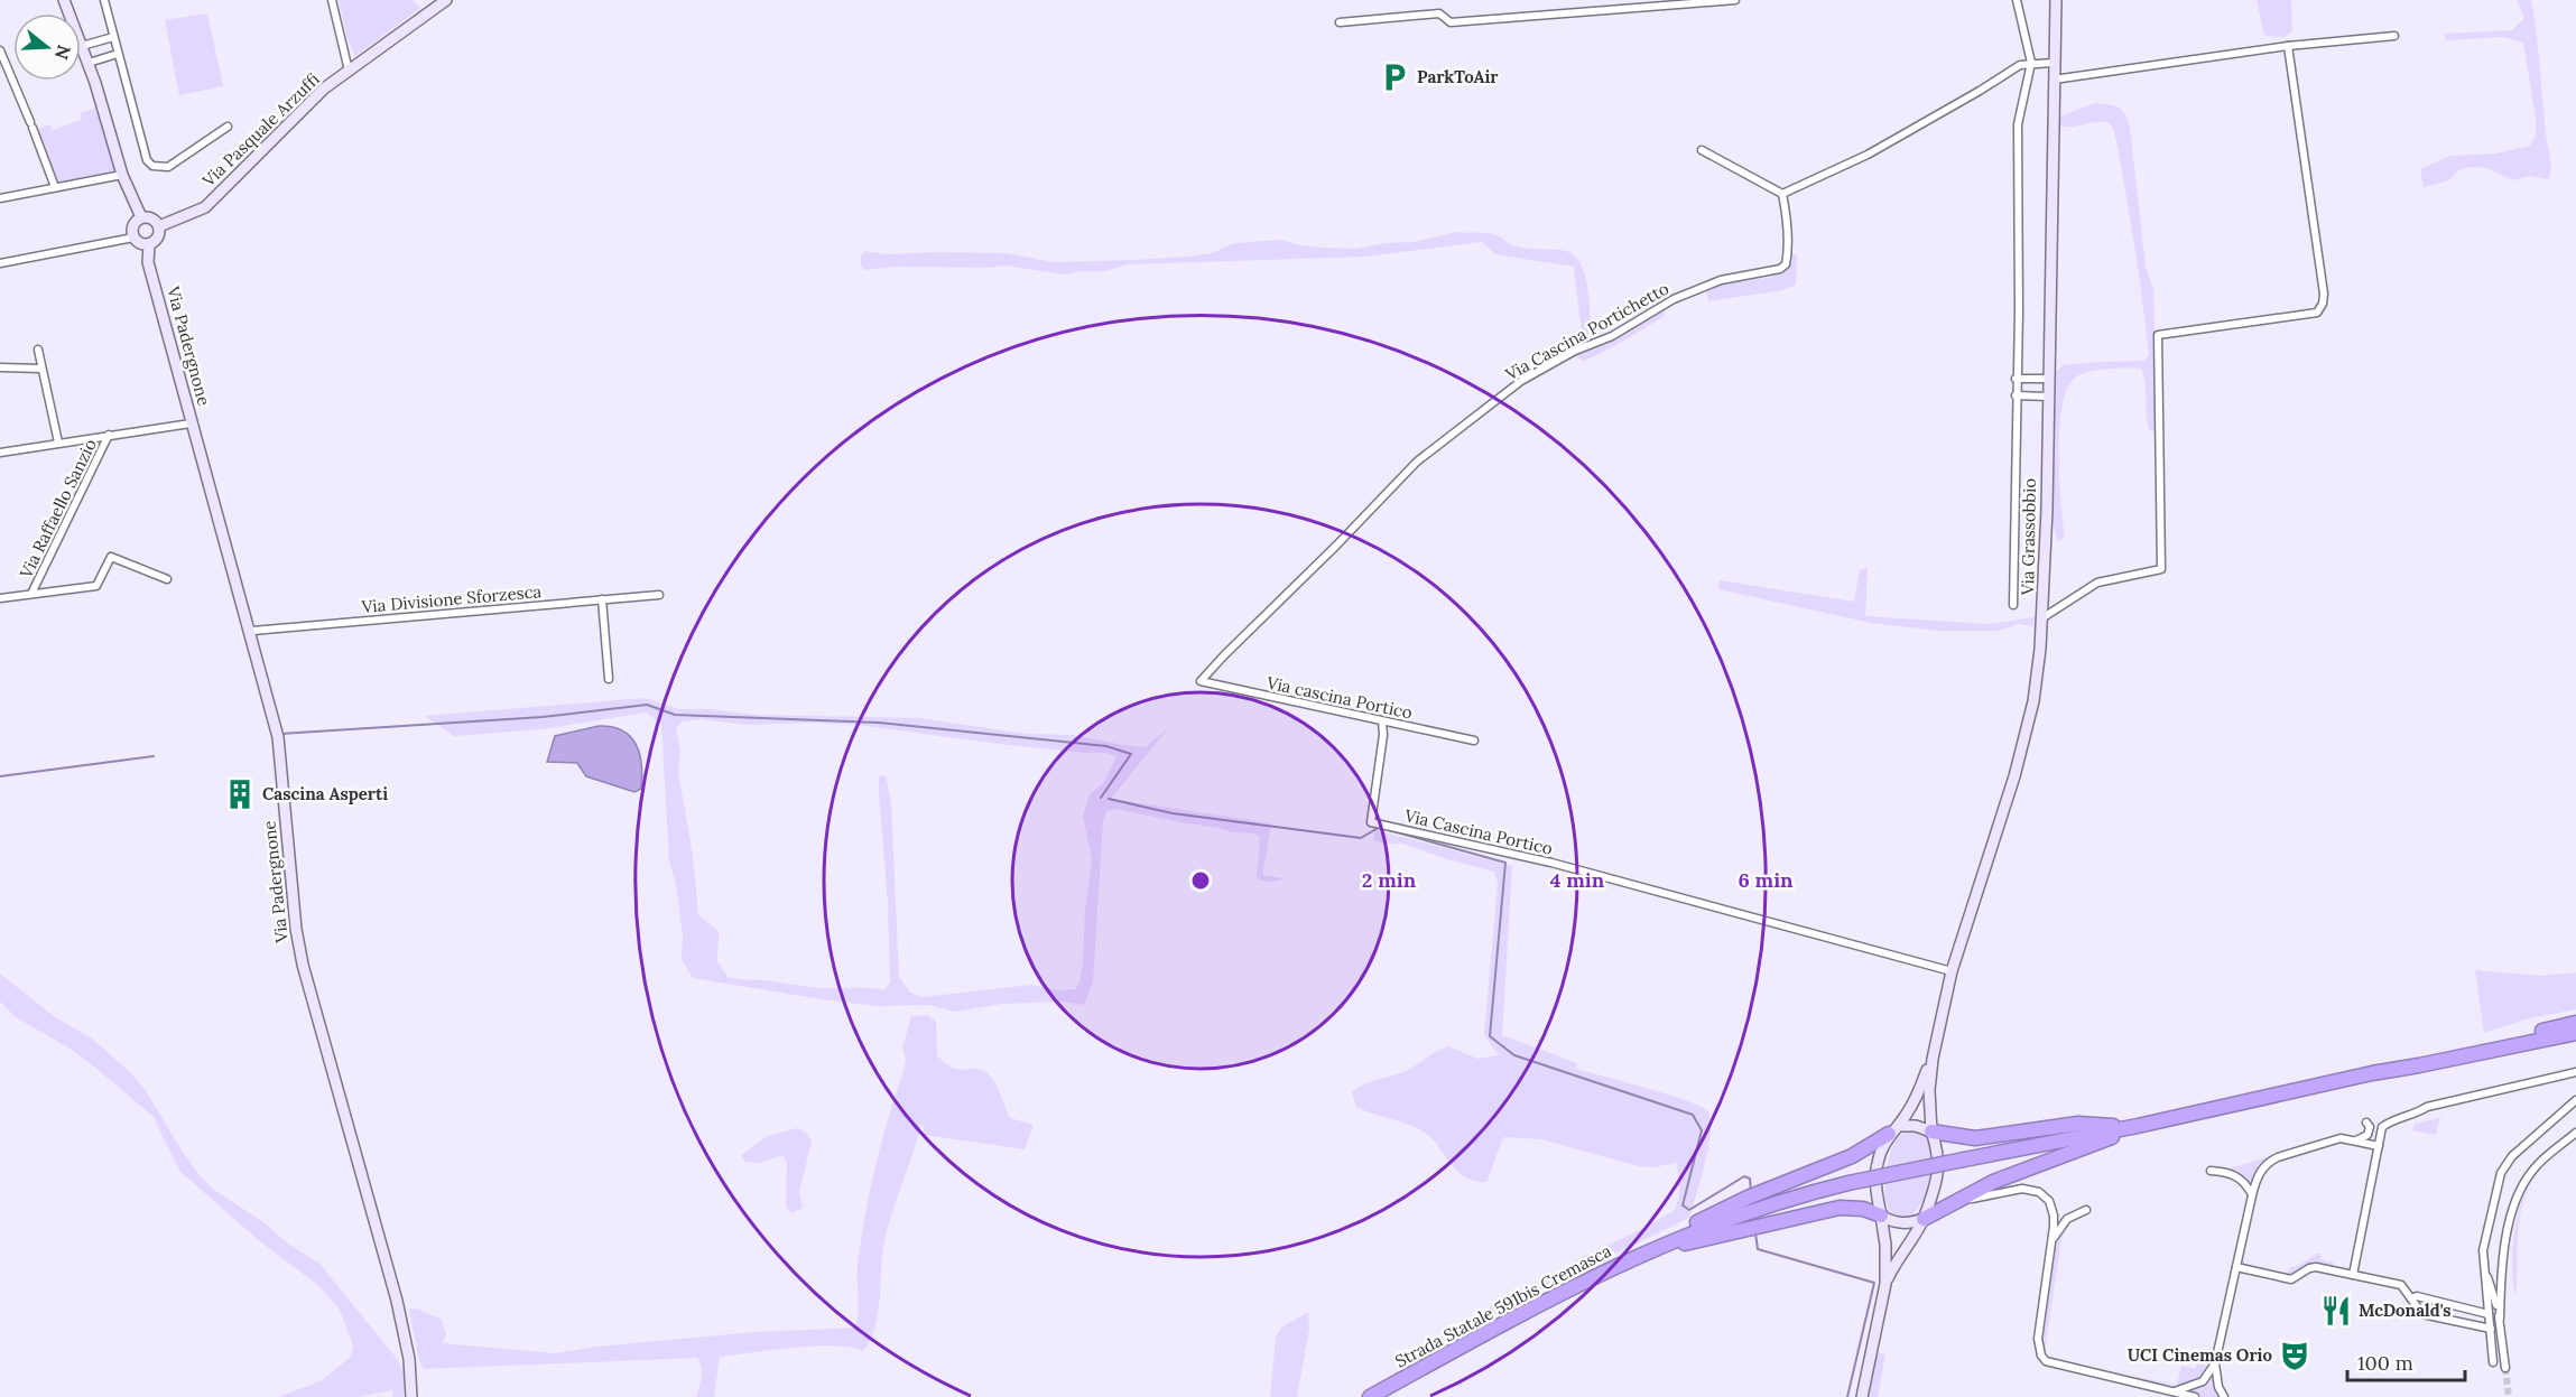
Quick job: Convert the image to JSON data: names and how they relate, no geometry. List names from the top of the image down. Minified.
{"streets":{"highway":["Strada Statale 591bis Cremasca"],"street":["Via Pasquale Arzuffi","Via Cascina Portichetto","Via Padergnone","Via Raffaello Sanzio","Via Grassobbio","Via Divisione Sforzesca","Via cascina Portico","Via Cascina Portico"]},"crossings":[["Via Pasquale Arzuffi","Via Padergnone"],["Via Cascina Portichetto","Via cascina Portico"],["Via Padergnone","Via Divisione Sforzesca"],["Via Grassobbio","Via Cascina Portico"],["Via cascina Portico","Via Cascina Portico"]],"places":{"parking":["ParkToAir"],"building":["Cascina Asperti"],"restaurant":["McDonald's"],"theatre":["UCI Cinemas Orio"]},"scale_bar":"100 m","north":"right","rings":["2 min","4 min","6 min"]}
